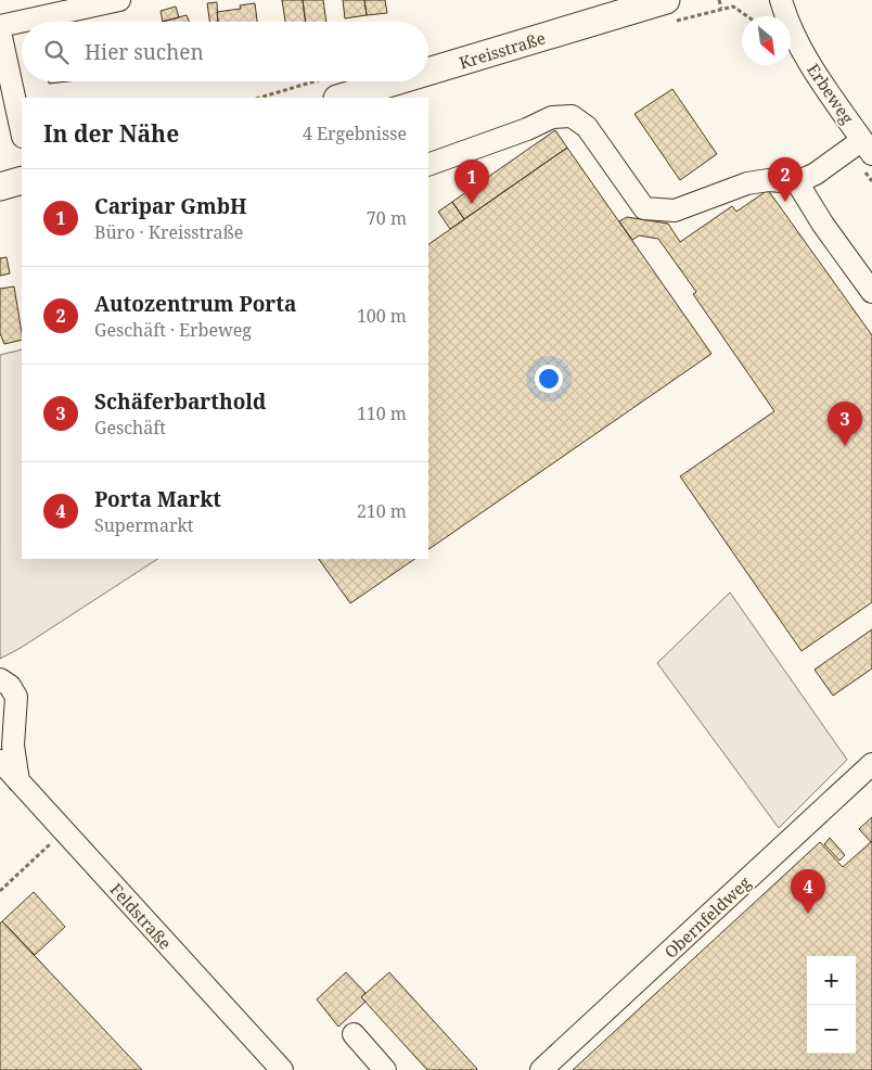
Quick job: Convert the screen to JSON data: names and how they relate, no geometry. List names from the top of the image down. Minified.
{"streets":{"main road":["Kreisstraße"],"street":["Erbeweg","Feldstraße","Obernfeldweg"]},"north":"bottom right","page":{"search":"Hier suchen","heading":["In der Nähe","4 Ergebnisse"],"pins":["2","1","3","4"],"list":[{"mark":"1","name":"Caripar GmbH","note":"Büro · Kreisstraße","value":"70 m"},{"mark":"2","name":"Autozentrum Porta","note":"Geschäft · Erbeweg","value":"100 m"},{"mark":"3","name":"Schäferbarthold","note":"Geschäft","value":"110 m"},{"mark":"4","name":"Porta Markt","note":"Supermarkt","value":"210 m"}],"map_buttons":["+","−"]}}
